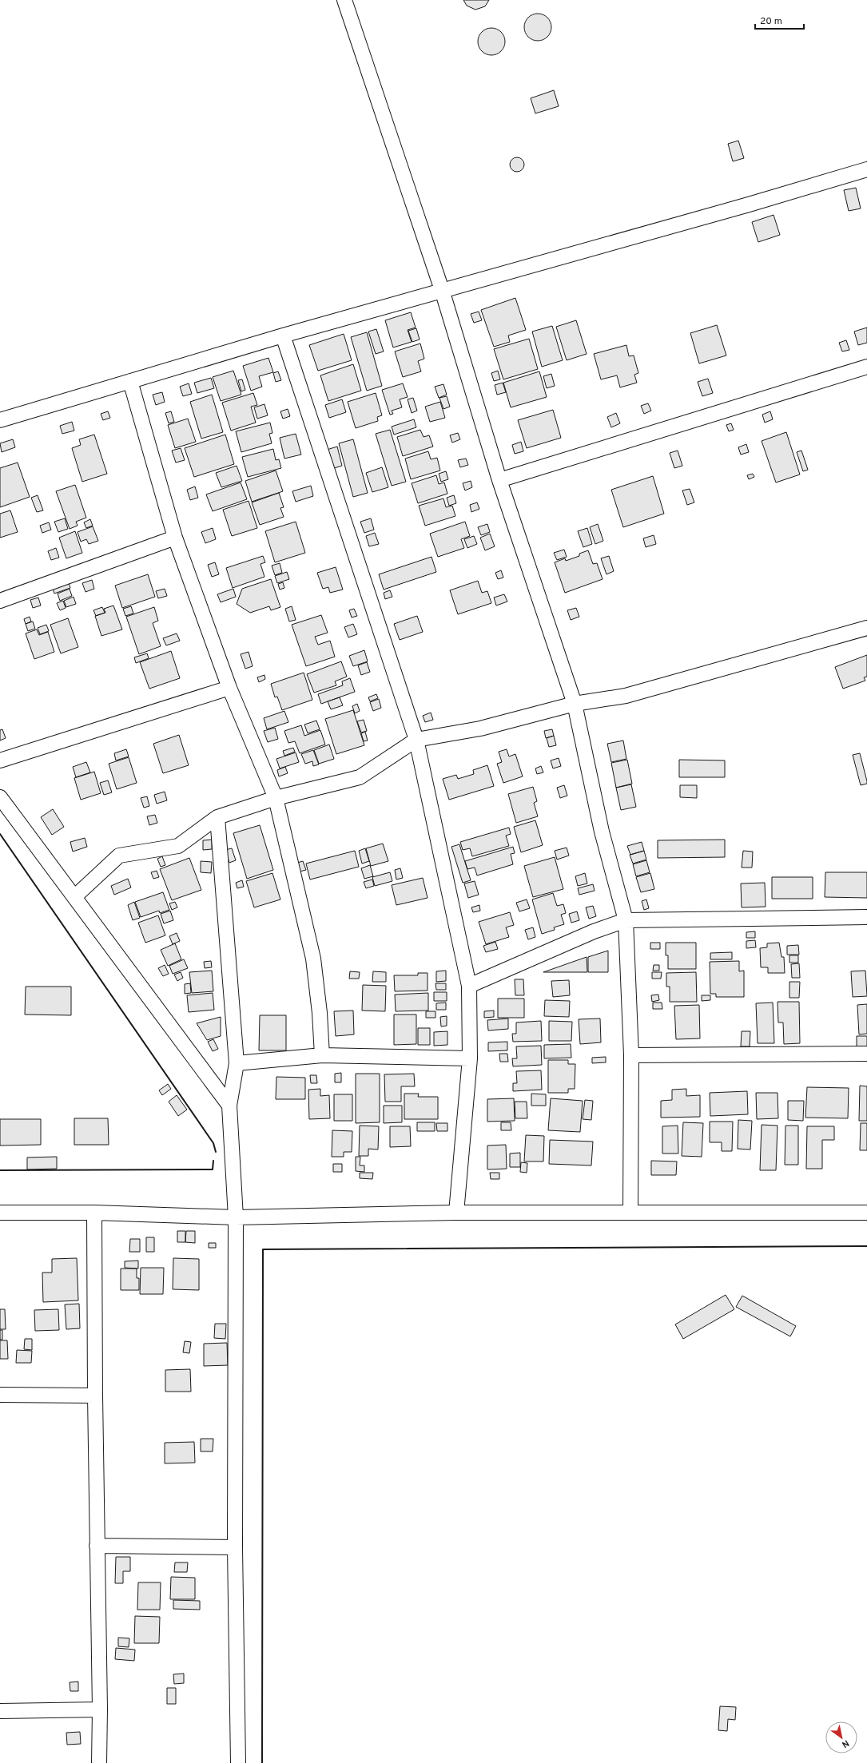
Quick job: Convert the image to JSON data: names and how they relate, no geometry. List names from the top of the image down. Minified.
{"scale_bar":"20 m","north":"bottom right"}
